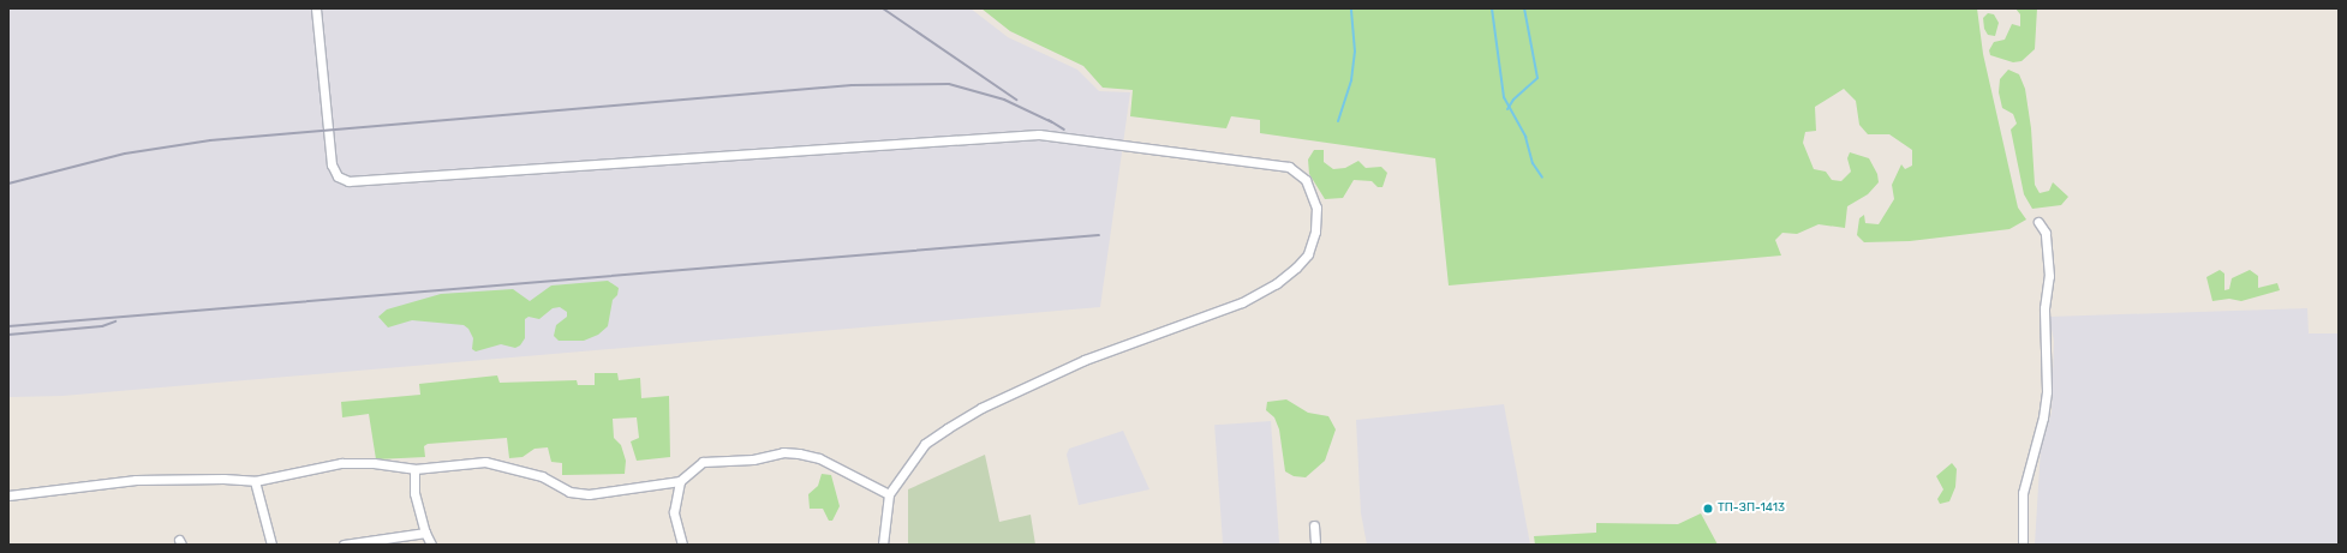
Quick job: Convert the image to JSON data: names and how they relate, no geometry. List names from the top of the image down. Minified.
{"places":["ТП-ЗП-1413"]}
